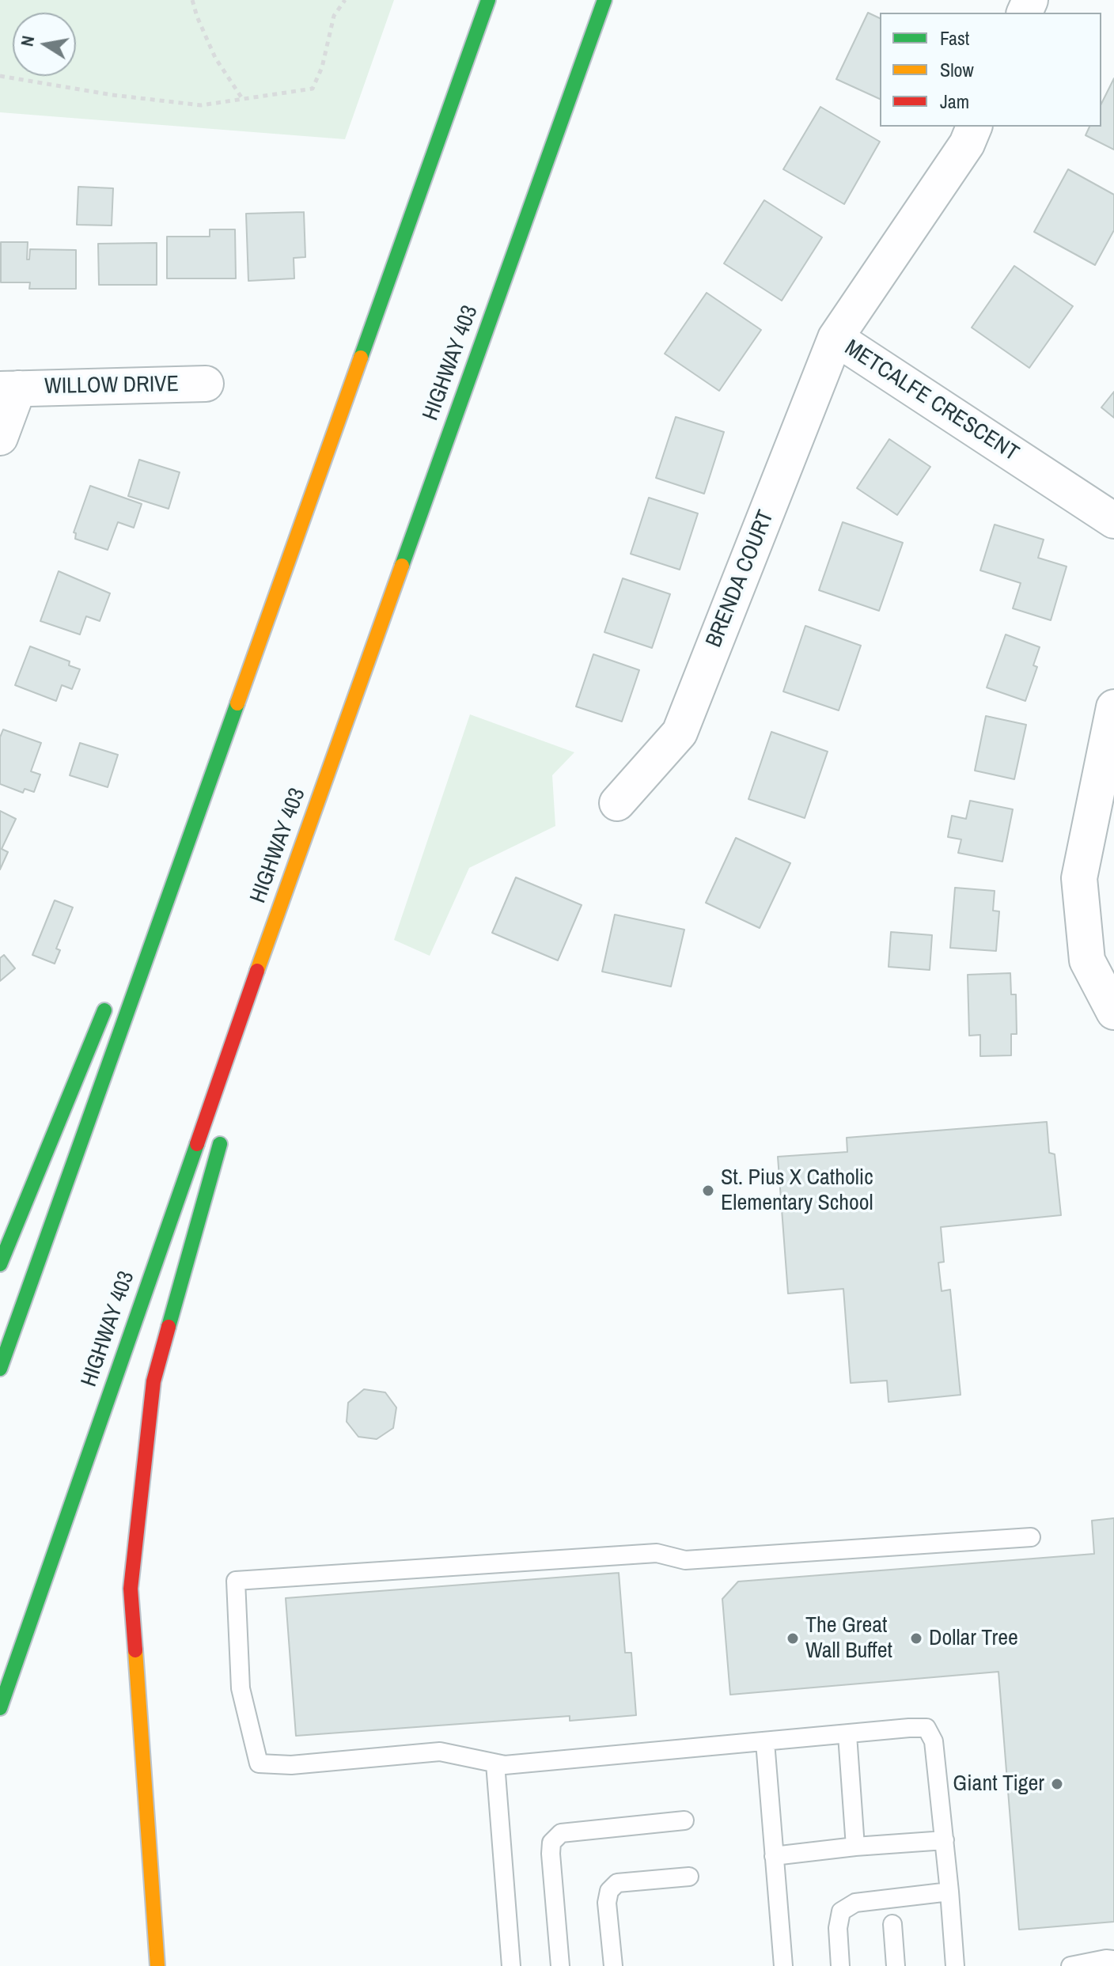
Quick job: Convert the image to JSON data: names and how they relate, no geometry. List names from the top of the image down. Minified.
{"streets":{"highway":["HIGHWAY 403"],"street":["WILLOW DRIVE","METCALFE CRESCENT","BRENDA COURT"]},"crossings":[["METCALFE CRESCENT","BRENDA COURT"]],"places":["St. Pius X Catholic Elementary School","The Great Wall Buffet","Dollar Tree","Giant Tiger"],"legend":["Fast","Slow","Jam"],"north":"left"}
